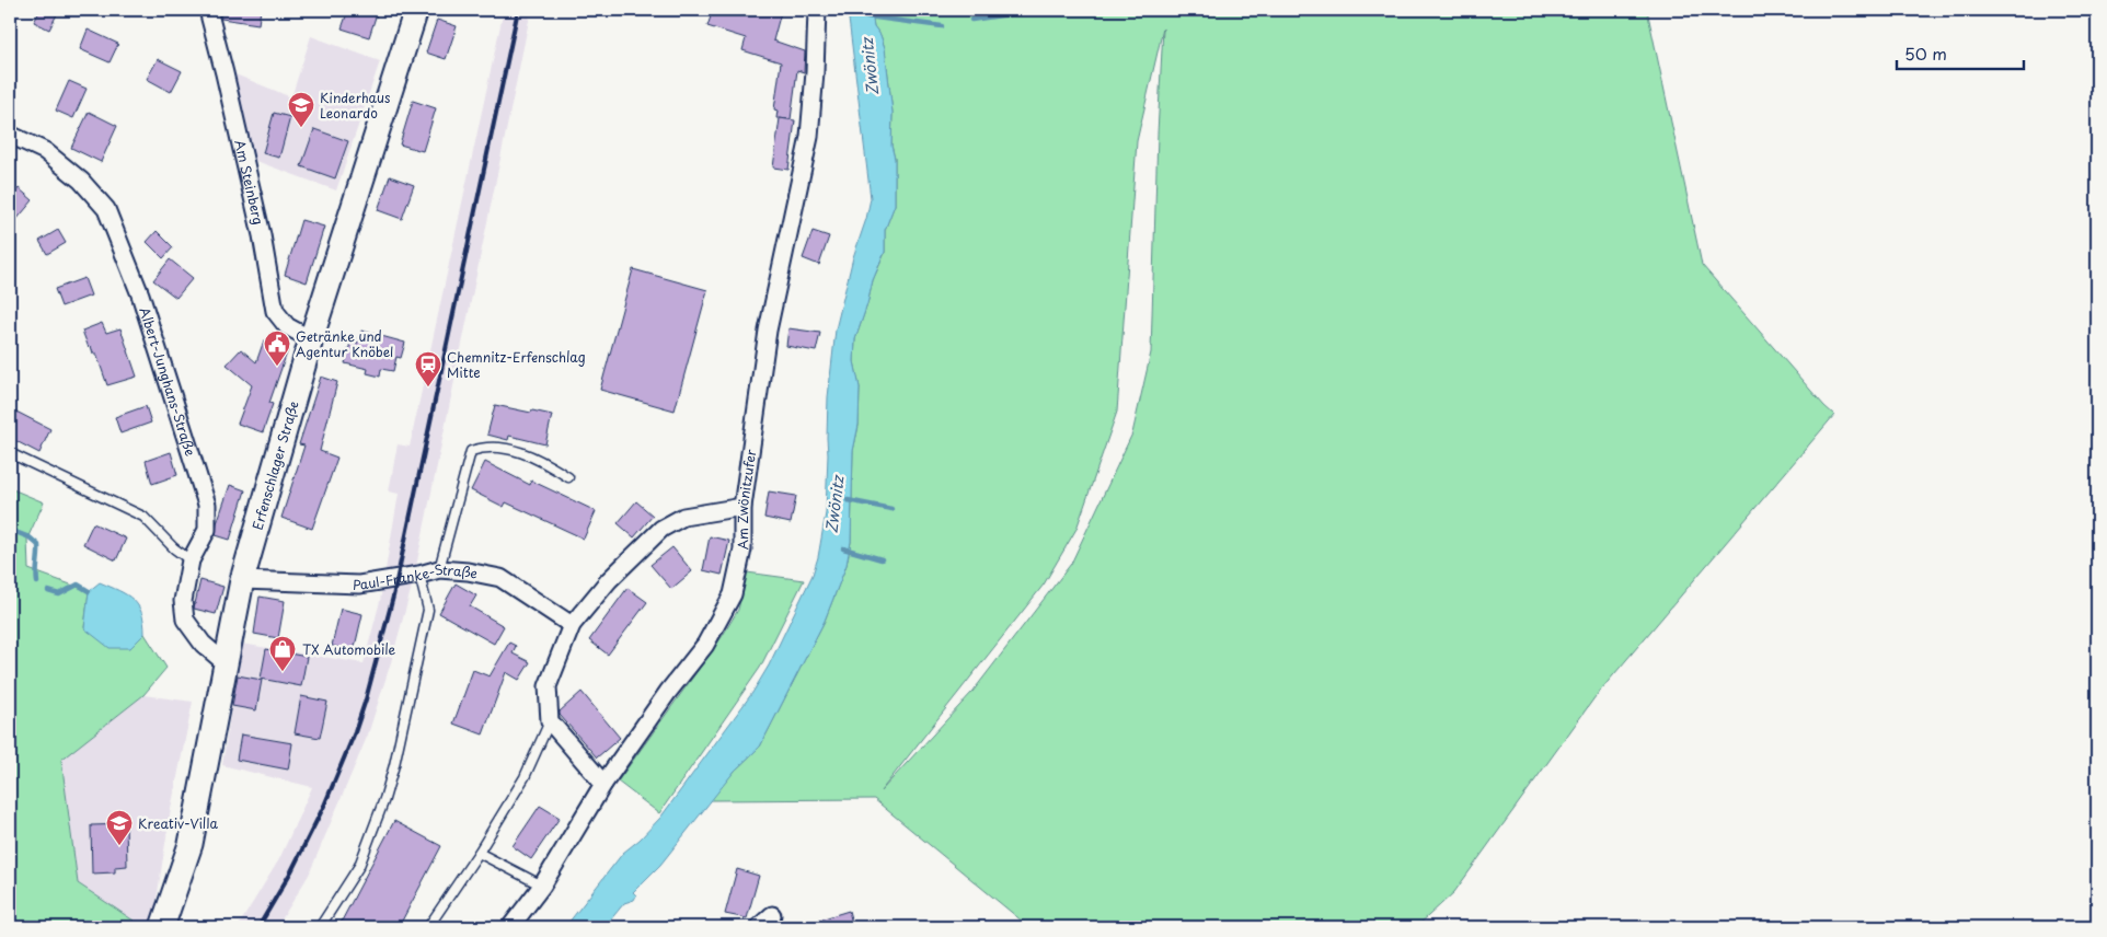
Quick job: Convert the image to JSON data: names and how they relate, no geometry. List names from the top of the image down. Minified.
{"streets":{"main road":["Erfenschlager Straße"],"street":["Am Steinberg","Albert-Junghans-Straße","Am Zwönitzufer","Paul-Franke-Straße"]},"crossings":[["Am Steinberg","Erfenschlager Straße"],["Albert-Junghans-Straße","Erfenschlager Straße"],["Erfenschlager Straße","Paul-Franke-Straße"]],"water":["Zwönitz"],"places":{"school or university":["Kinderhaus Leonardo","Kreativ-Villa"],"public building":["Getränke und Agentur Knöbel"],"station":["Chemnitz-Erfenschlag Mitte"],"shop":["TX Automobile"]},"scale_bar":"50 m"}
